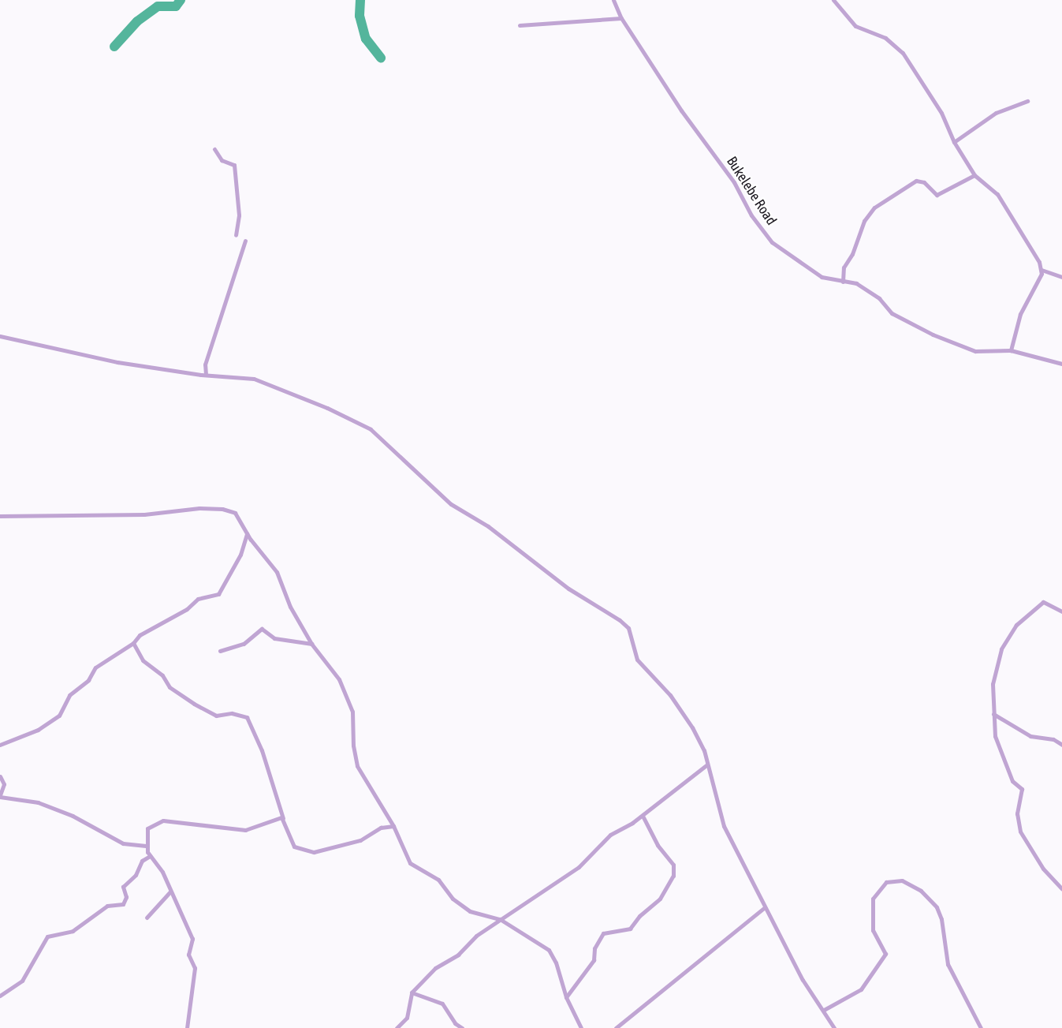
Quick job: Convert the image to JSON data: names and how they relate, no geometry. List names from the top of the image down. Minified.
{"streets":{"street":["Bukelebe Road"]}}
